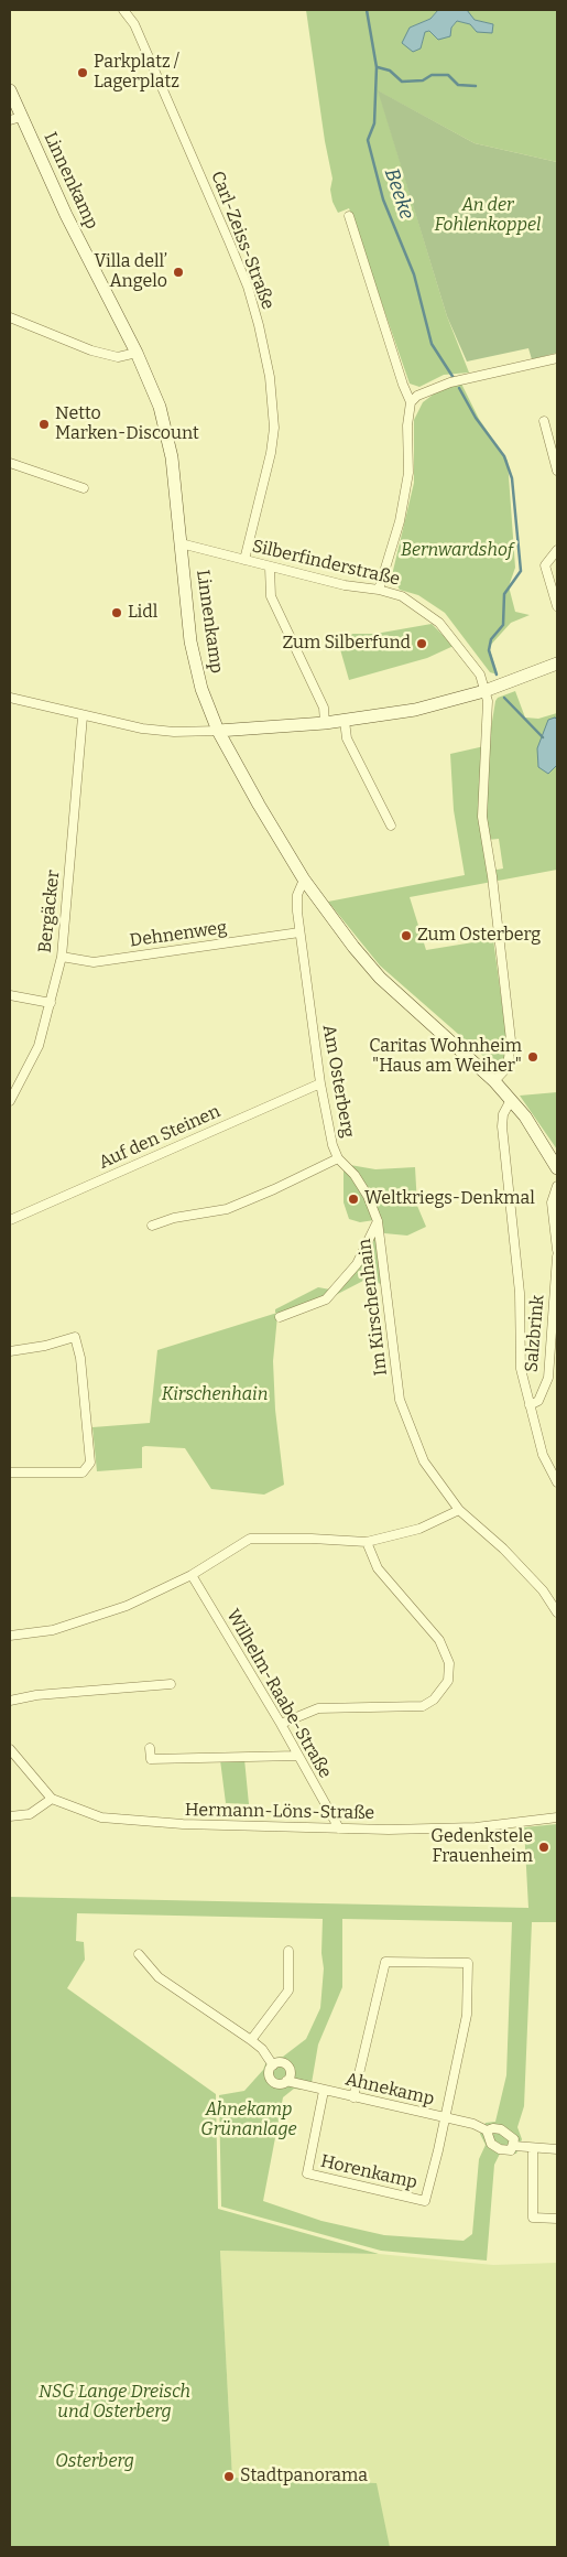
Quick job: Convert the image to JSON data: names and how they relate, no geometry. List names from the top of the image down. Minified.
{"streets":{"main road":["Linnenkamp"],"street":["Carl-Zeiss-Straße","Silberfinderstraße","Bergäcker","Dehnenweg","Am Osterberg","Auf den Steinen","Im Kirschenhain","Salzbrink","Wilhelm-Raabe-Straße","Hermann-Löns-Straße","Ahnekamp","Horenkamp"]},"crossings":[["Linnenkamp","Silberfinderstraße"],["Linnenkamp","Am Osterberg"],["Carl-Zeiss-Straße","Silberfinderstraße"],["Bergäcker","Dehnenweg"],["Dehnenweg","Am Osterberg"],["Am Osterberg","Auf den Steinen"],["Am Osterberg","Im Kirschenhain"],["Wilhelm-Raabe-Straße","Hermann-Löns-Straße"],["Ahnekamp","Horenkamp"]],"water":["Beeke"],"parks":["An der Fohlenkoppel","Bernwardshof","Kirschenhain","Ahnekamp Grünanlage","NSG Lange Dreisch und Osterberg","Osterberg"],"places":["Parkplatz / Lagerplatz","Villa dell’ Angelo","Netto Marken-Discount","Lidl","Zum Silberfund","Zum Osterberg","Caritas Wohnheim \"Haus am Weiher\"","Weltkriegs-Denkmal","Gedenkstele Frauenheim","Stadtpanorama"]}
